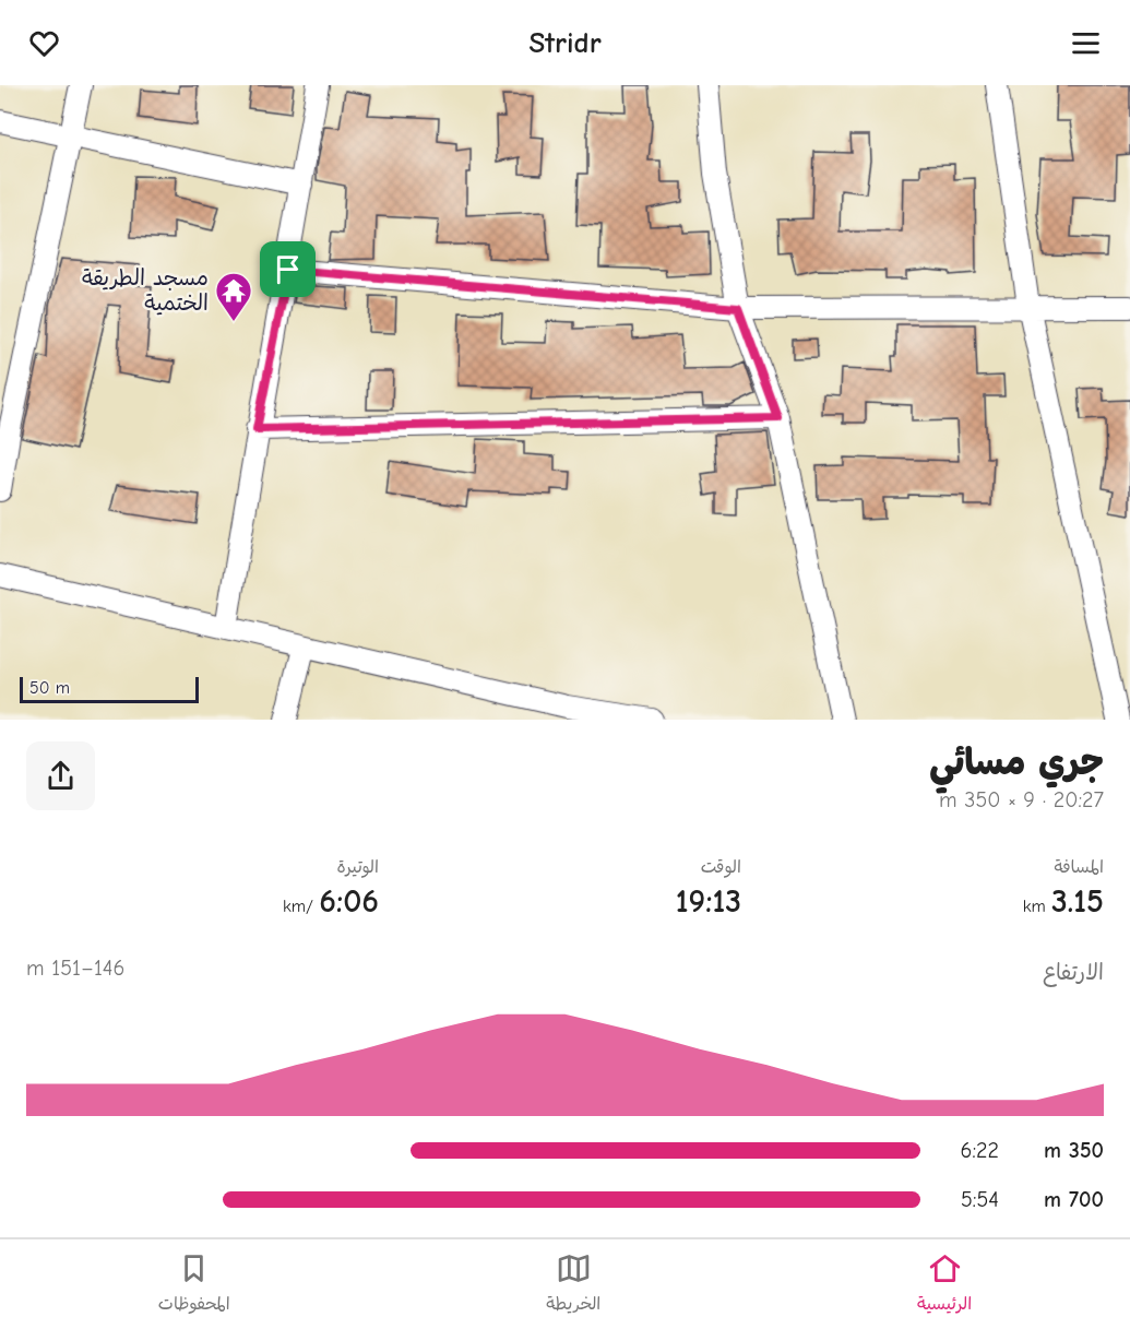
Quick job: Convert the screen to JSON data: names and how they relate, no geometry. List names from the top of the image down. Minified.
{"places":{"temple":["مسجد الطريقة الختمية"]},"scale_bar":"50 m","page":{"header":"Stridr","scale":"50 m","heading":["جري مسائي","20:27 · 9 × 350 m"],"stats":[["المسافة","3.15 km"],["الوقت","19:13"],["الوتيرة","6:06 /km"]],"chart":["الارتفاع","146–151 m"],"list":[{"name":"350 m","note":"6:22"},{"name":"700 m","note":"5:54"}],"tabs":["الرئيسية","الخريطة","المحفوظات"]}}
